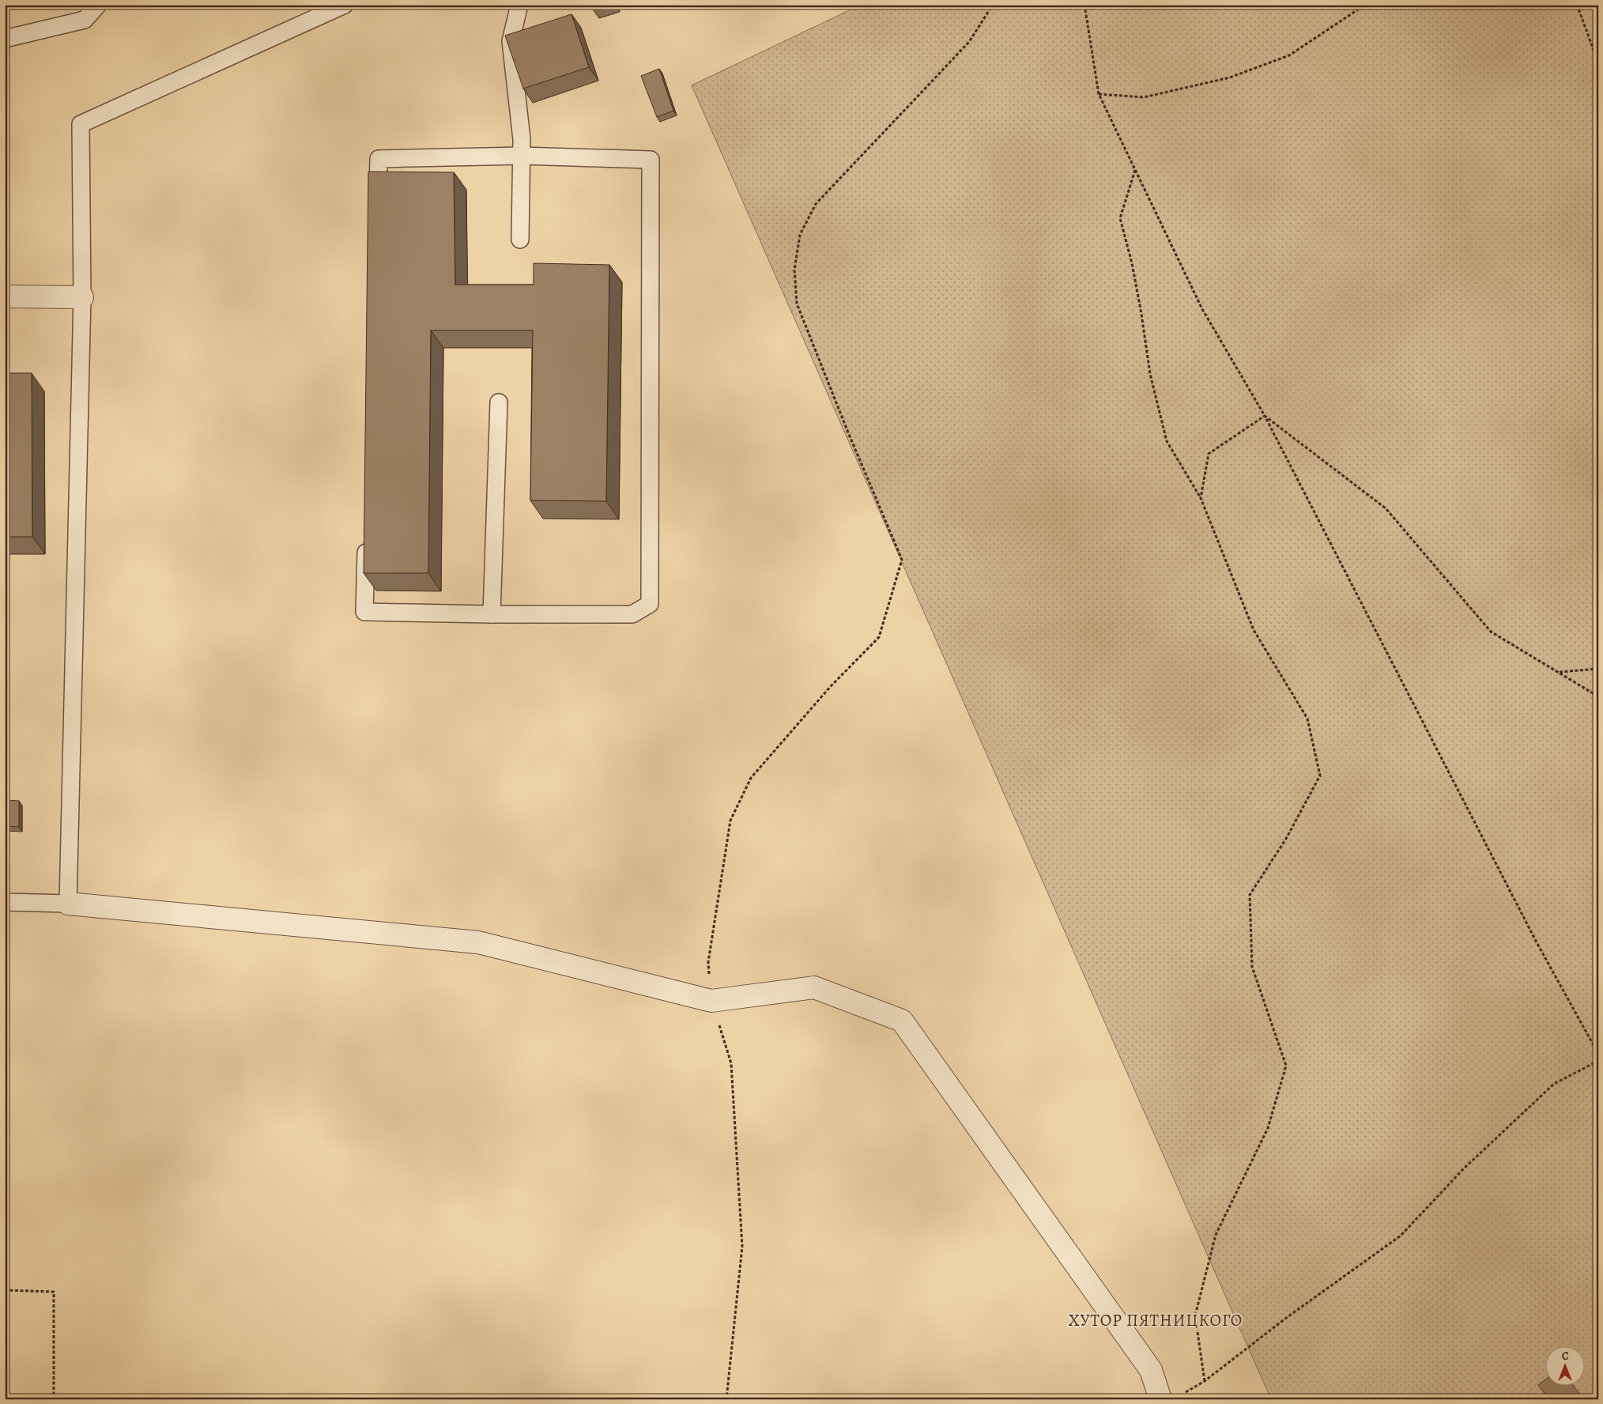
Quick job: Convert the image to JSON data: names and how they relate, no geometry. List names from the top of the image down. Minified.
{"districts":["ХУТОР ПЯТНИЦКОГО"],"north":"top"}
